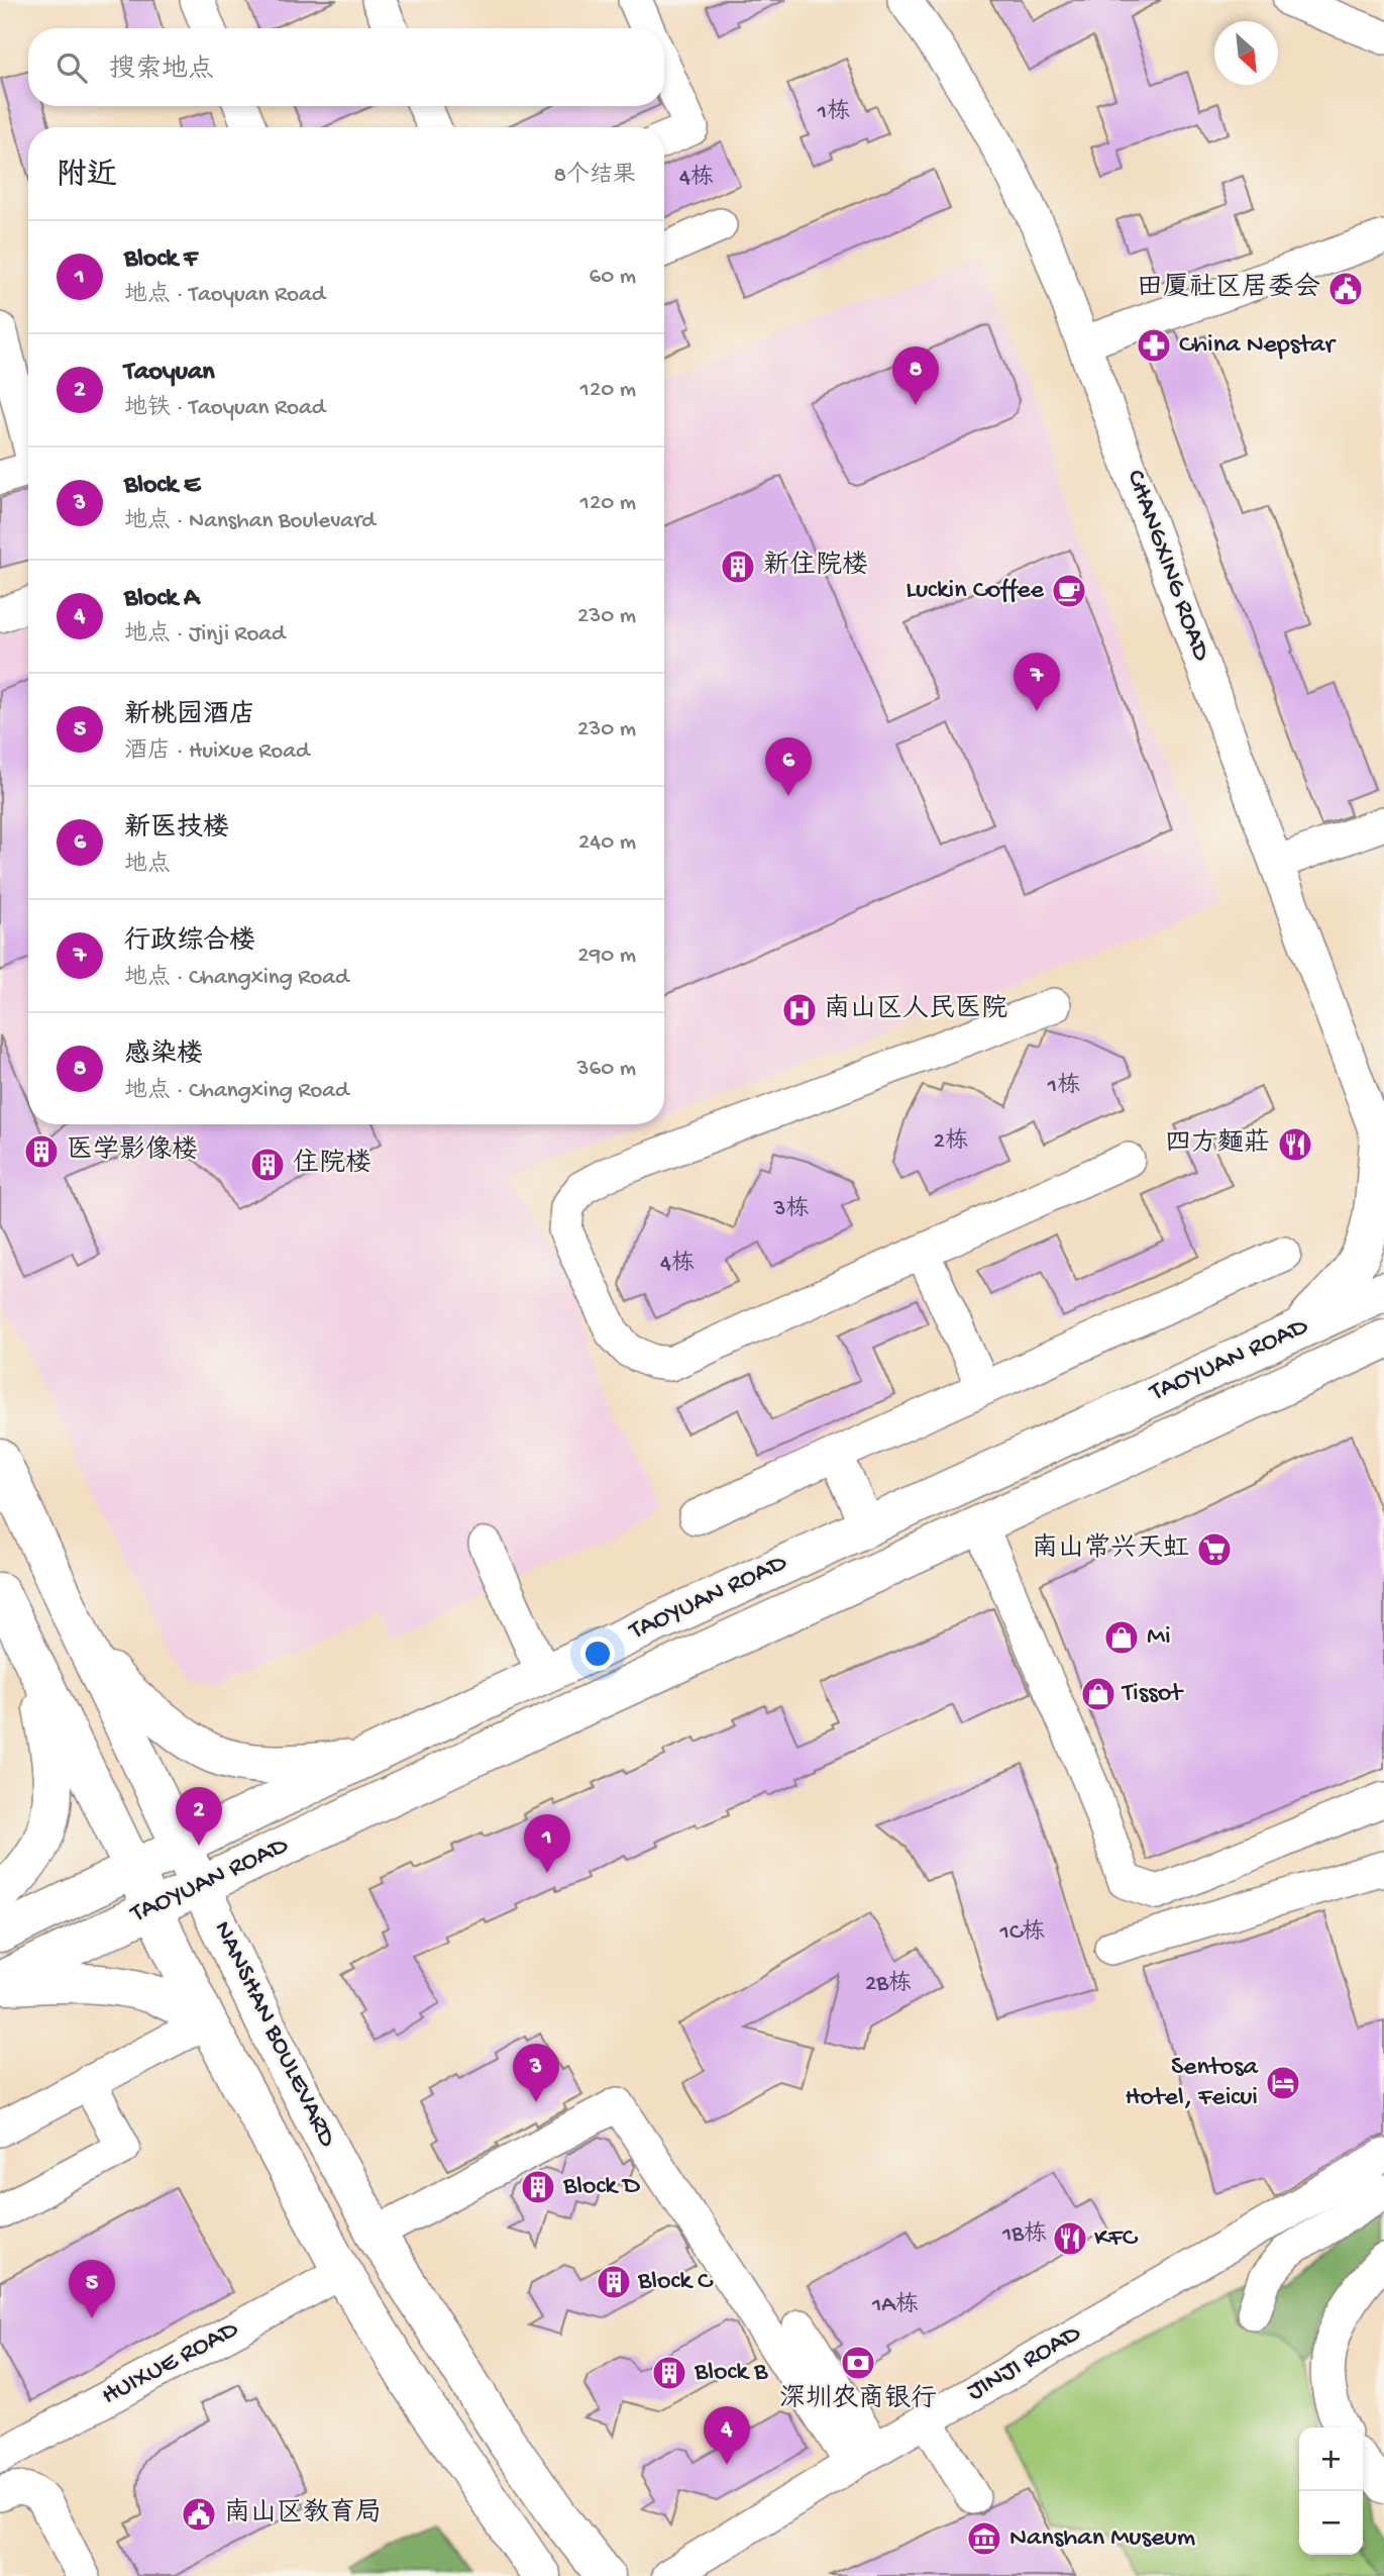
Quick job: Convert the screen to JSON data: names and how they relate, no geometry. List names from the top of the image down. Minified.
{"streets":{"main road":["TAOYUAN ROAD","NANSHAN BOULEVARD"],"street":["CHANGXING ROAD","HUIXUE ROAD","JINJI ROAD"]},"crossings":[["TAOYUAN ROAD","NANSHAN BOULEVARD"],["NANSHAN BOULEVARD","HUIXUE ROAD"]],"places":{"public building":["田厦社区居委会","南山区教育局"],"pharmacy":["China Nepstar"],"building":["新住院楼","医学影像楼","住院楼","Block D","Block C","Block B"],"cafe":["Luckin Coffee"],"hospital":["南山区人民医院"],"restaurant":["四方麵莊","KFC"],"supermarket":["南山常兴天虹"],"shop":["Mi","Tissot"],"hotel":["Sentosa Hotel, Feicui"],"bank":["深圳农商银行"],"museum":["Nanshan Museum"]},"house_numbers":["1栋","4栋","1栋","2栋","3栋","4栋","1C栋","2B栋","1B栋","1A栋"],"north":"bottom right","page":{"search":"搜索地点","heading":["附近","8个结果"],"list":[{"mark":"1","name":"Block F","note":"地点 · Taoyuan Road","value":"60 m"},{"mark":"2","name":"Taoyuan","note":"地铁 · Taoyuan Road","value":"120 m"},{"mark":"3","name":"Block E","note":"地点 · Nanshan Boulevard","value":"120 m"},{"mark":"4","name":"Block A","note":"地点 · Jinji Road","value":"230 m"},{"mark":"5","name":"新桃园酒店","note":"酒店 · Huixue Road","value":"230 m"},{"mark":"6","name":"新医技楼","note":"地点","value":"240 m"},{"mark":"7","name":"行政综合楼","note":"地点 · Changxing Road","value":"290 m"},{"mark":"8","name":"感染楼","note":"地点 · Changxing Road","value":"360 m"}],"pins":["8","7","6","2","1","3","5","4"],"map_buttons":["+","−"]}}
